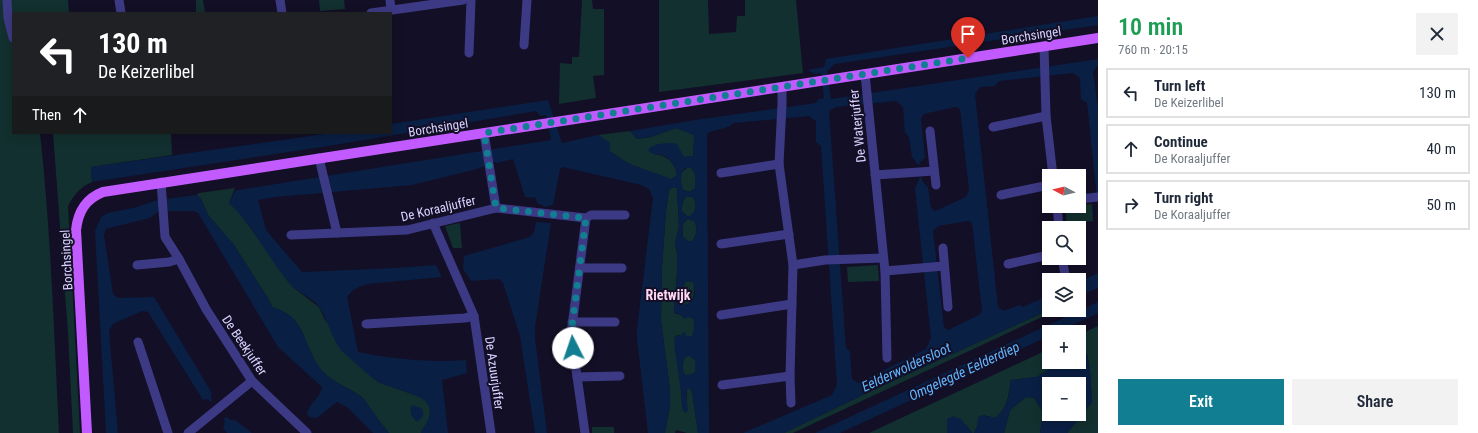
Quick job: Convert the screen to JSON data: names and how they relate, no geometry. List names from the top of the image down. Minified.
{"streets":{"main road":["Borchsingel"],"street":["De Waterjuffer","De Koraaljuffer","De Beekjuffer","De Azuurjuffer"]},"crossings":[["Borchsingel","De Waterjuffer"],["Borchsingel","De Koraaljuffer"],["Borchsingel","De Beekjuffer"],["De Koraaljuffer","De Azuurjuffer"]],"districts":["Rietwijk"],"water":["Eelderwoldersloot","Omgelegde Eelderdiep"],"north":"left","page":{"heading":["10 min","760 m · 20:15"],"turn":["130 m","De Keizerlibel"],"list":[{"name":"Turn left","note":"De Keizerlibel","value":"130 m"},{"name":"Continue","note":"De Koraaljuffer","value":"40 m"},{"name":"Turn right","note":"De Koraaljuffer","value":"50 m"}],"then":"Then","map_buttons":["+","−"],"buttons":["Exit","Share"]}}
